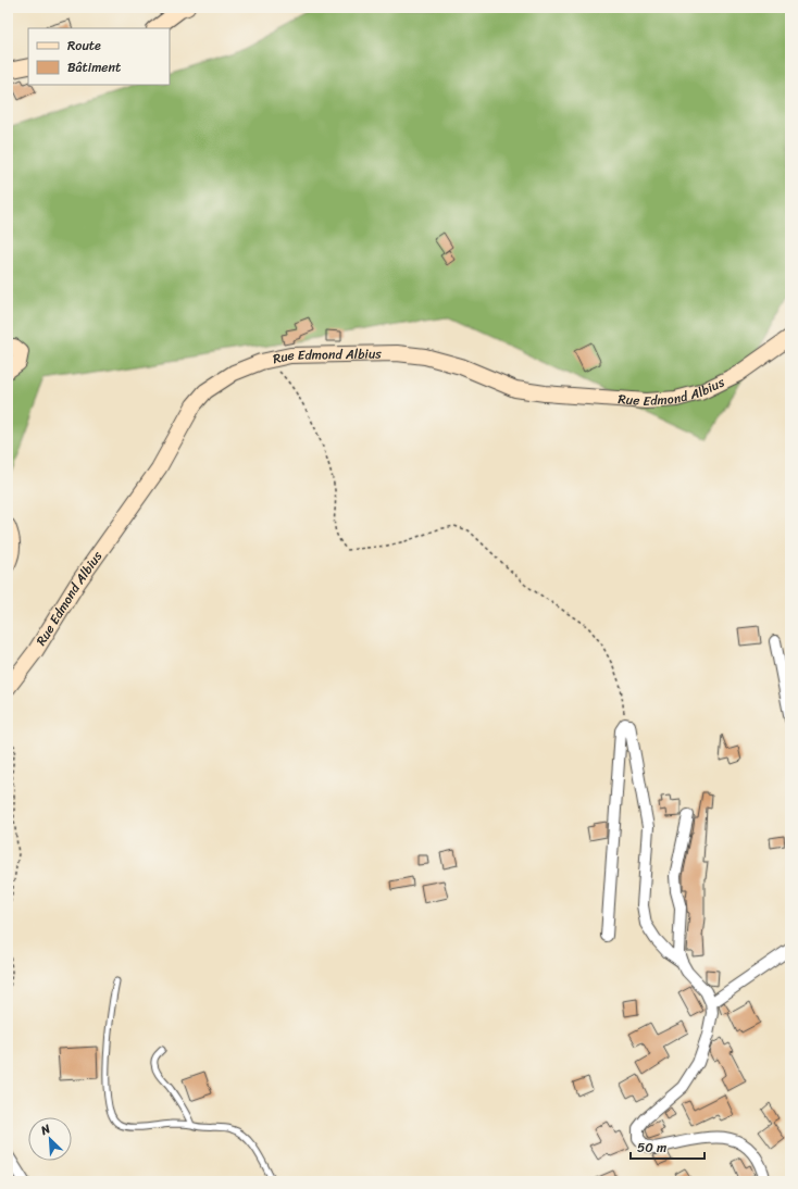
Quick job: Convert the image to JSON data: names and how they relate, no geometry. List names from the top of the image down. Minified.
{"streets":{"main road":["Rue Edmond Albius"]},"legend":["Route","Bâtiment"],"scale_bar":"50 m","north":"top left"}
